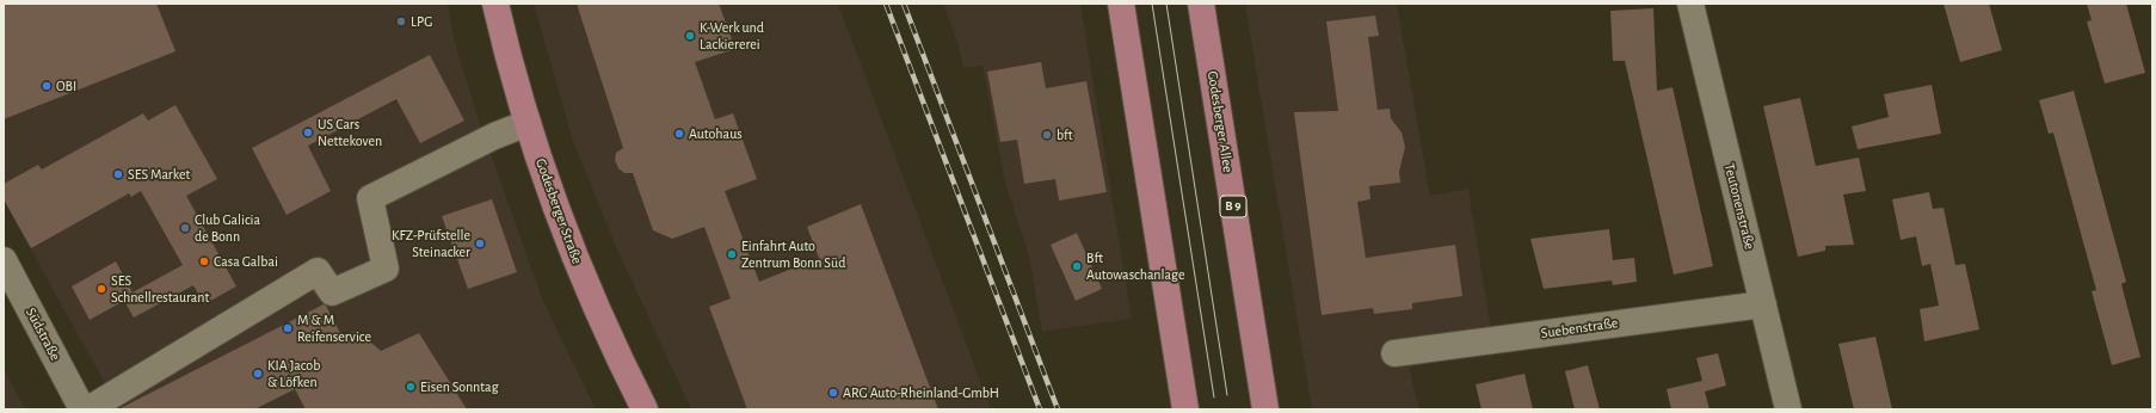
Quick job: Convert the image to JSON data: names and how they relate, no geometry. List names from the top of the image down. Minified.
{"streets":{"main road":["Godesberger Allee","B 9","Godesberger Straße"],"street":["Teutonenstraße","Suebenstraße","Südstraße"]},"crossings":[["Teutonenstraße","Suebenstraße"]],"places":["LPG","K-Werk und Lackiererei","OBI","US Cars Nettekoven","Autohaus","bft","SES Market","Club Galicia de Bonn","KFZ-Prüfstelle Steinacker","Einfahrt Auto Zentrum Bonn Süd","Casa Galbai","Bft Autowaschanlage","SES Schnellrestaurant","M & M Reifenservice","KIA Jacob & Löfken","Eisen Sonntag","ARG Auto-Rheinland-GmbH"]}
